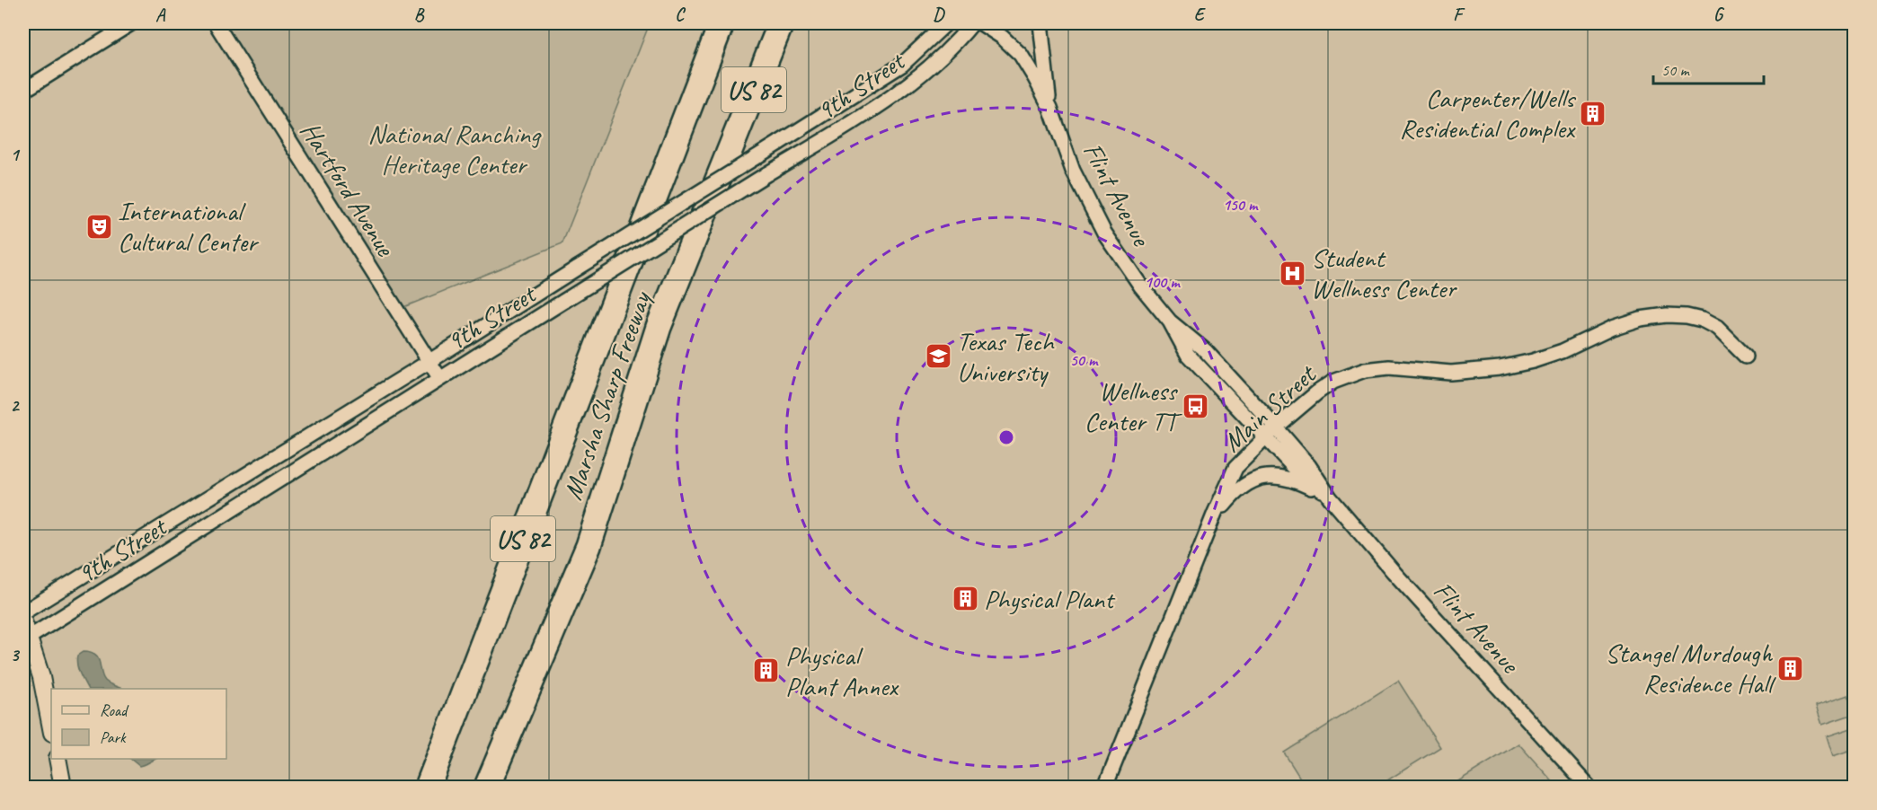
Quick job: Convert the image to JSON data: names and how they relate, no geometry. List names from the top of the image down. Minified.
{"streets":{"highway":["US 82","Marsha Sharp Freeway"],"street":["9th Street","Hartford Avenue","Flint Avenue","Main Street"]},"crossings":[["9th Street","Hartford Avenue"],["Flint Avenue","Main Street"]],"parks":["National Ranching Heritage Center"],"places":{"building":["Carpenter/Wells Residential Complex","Physical Plant","Stangel Murdough Residence Hall","Physical Plant Annex"],"theatre":["International Cultural Center"],"hospital":["Student Wellness Center"],"school or university":["Texas Tech University"],"bus stop":["Wellness Center TT"]},"legend":["Road","Park"],"scale_bar":"50 m","grid":{"columns":["A","B","C","D","E","F","G"],"rows":["1","2","3"]},"rings":["150 m","100 m","50 m"]}
